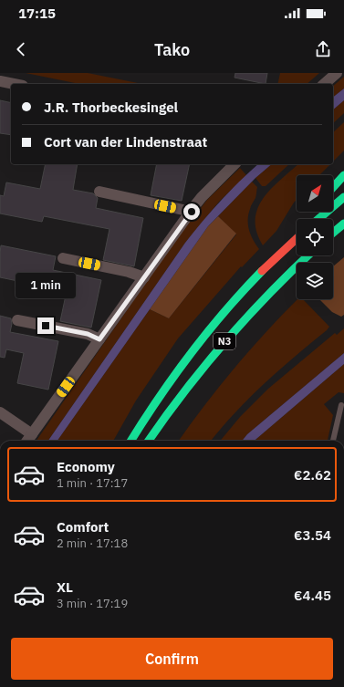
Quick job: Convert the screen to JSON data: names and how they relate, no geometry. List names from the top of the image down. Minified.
{"streets":{"main road":["N3"]},"north":"top right","page":{"status":"17:15","header":"Tako","banner":["J.R. Thorbeckesingel","Cort van der Lindenstraat"],"bubble":"1 min","list":[{"name":"Economy","note":"1 min · 17:17","value":"€2.62"},{"name":"Comfort","note":"2 min · 17:18","value":"€3.54"},{"name":"XL","note":"3 min · 17:19","value":"€4.45"}],"buttons":"Confirm"}}
